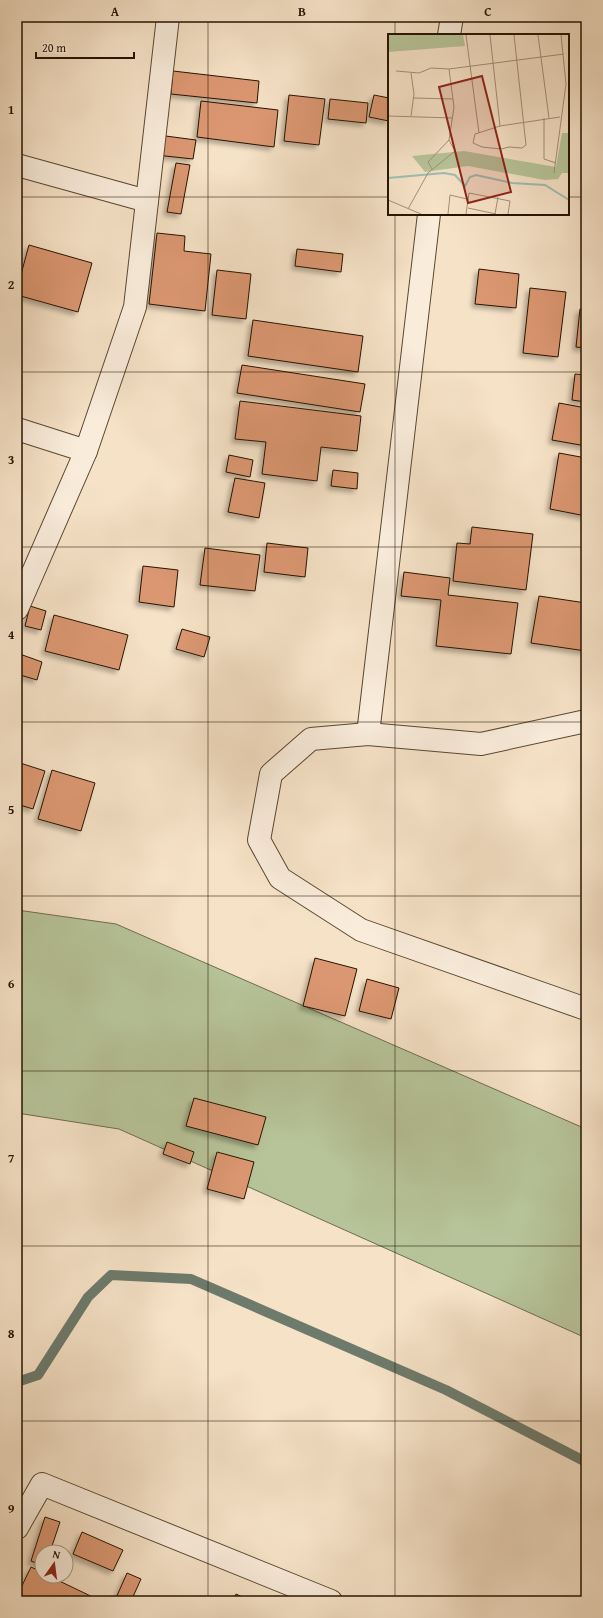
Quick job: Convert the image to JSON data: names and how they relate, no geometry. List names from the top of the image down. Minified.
{"scale_bar":"20 m","north":"top","grid":{"columns":["A","B","C"],"rows":["1","2","3","4","5","6","7","8","9"]}}
